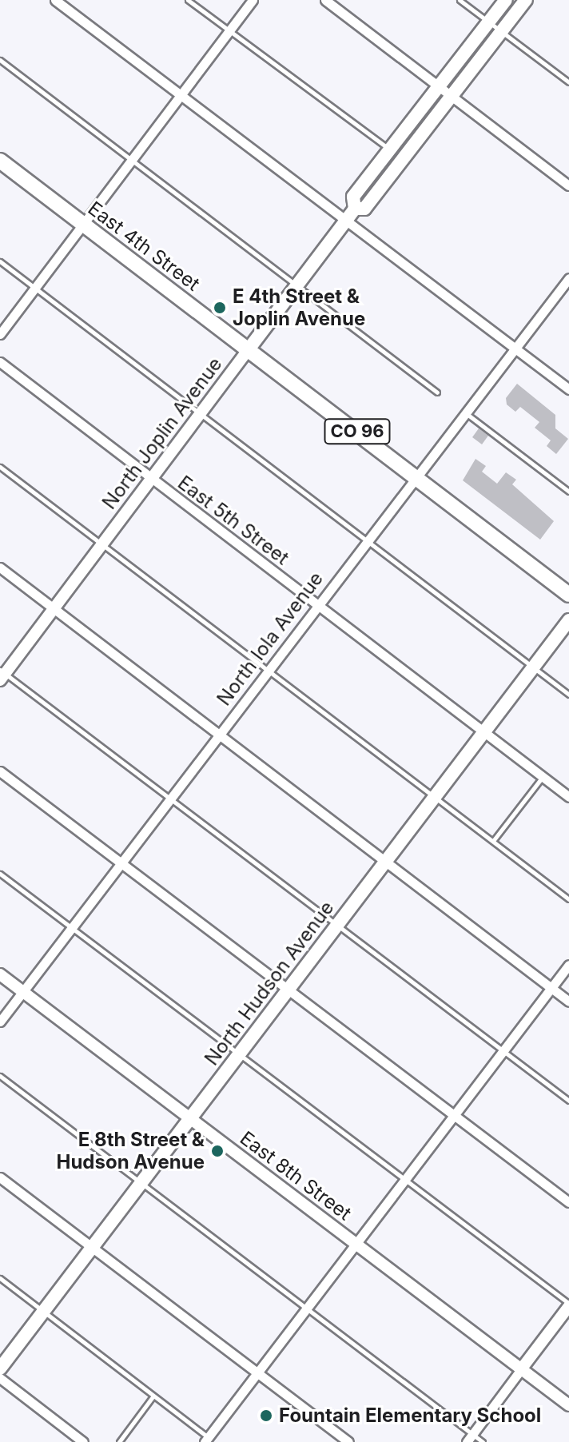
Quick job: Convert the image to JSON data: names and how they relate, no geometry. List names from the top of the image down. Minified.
{"streets":{"main road":["East 4th Street","CO 96","North Joplin Avenue","North Hudson Avenue"],"street":["East 5th Street","North Iola Avenue","East 8th Street"]},"crossings":[["East 4th Street","North Joplin Avenue"],["East 4th Street","North Iola Avenue"],["North Joplin Avenue","East 5th Street"],["East 5th Street","North Iola Avenue"],["East 5th Street","North Hudson Avenue"],["North Iola Avenue","East 8th Street"],["North Hudson Avenue","East 8th Street"]],"places":["E 4th Street & Joplin Avenue","E 8th Street & Hudson Avenue","Fountain Elementary School"]}
